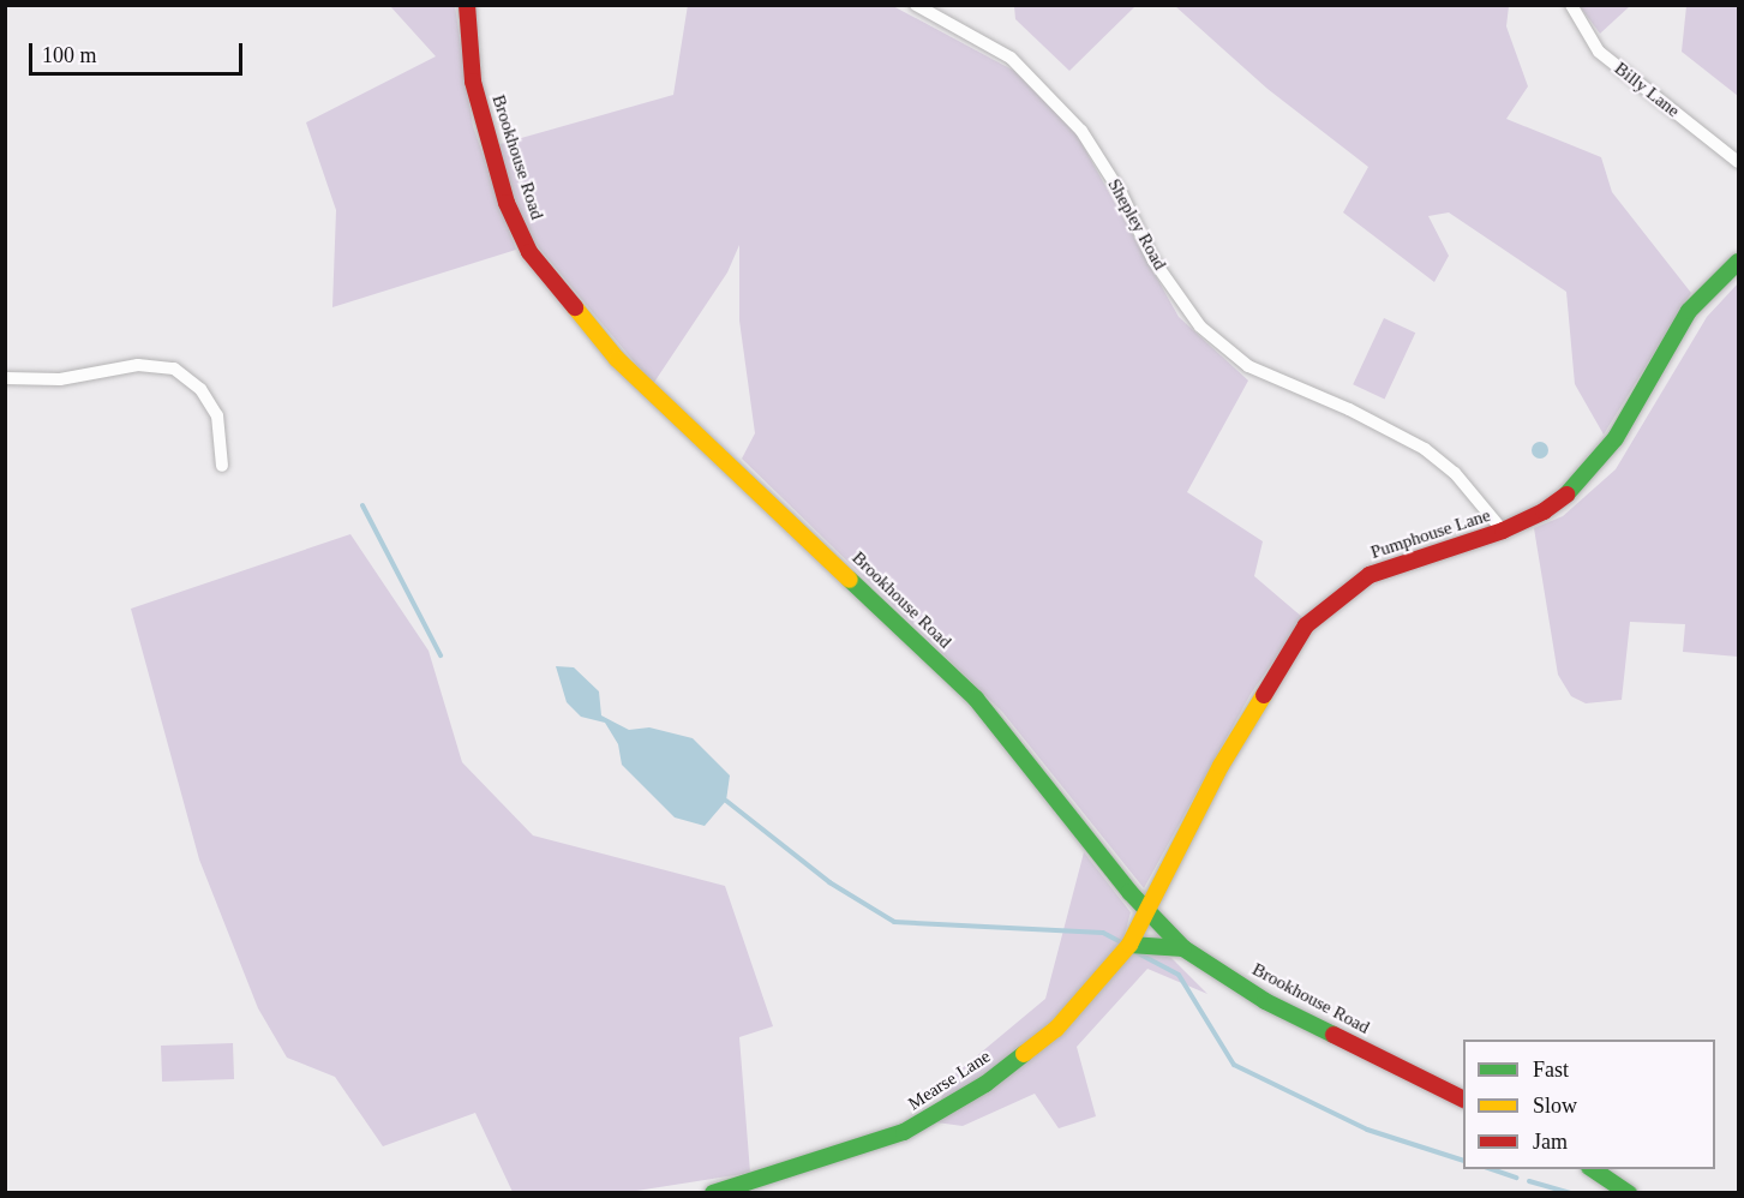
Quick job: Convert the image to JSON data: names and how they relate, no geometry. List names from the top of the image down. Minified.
{"streets":{"street":["Billy Lane","Brookhouse Road","Shepley Road","Pumphouse Lane","Mearse Lane"]},"crossings":[["Brookhouse Road","Pumphouse Lane"],["Brookhouse Road","Mearse Lane"],["Shepley Road","Pumphouse Lane"],["Pumphouse Lane","Mearse Lane"]],"legend":["Fast","Slow","Jam"],"scale_bar":"100 m"}
